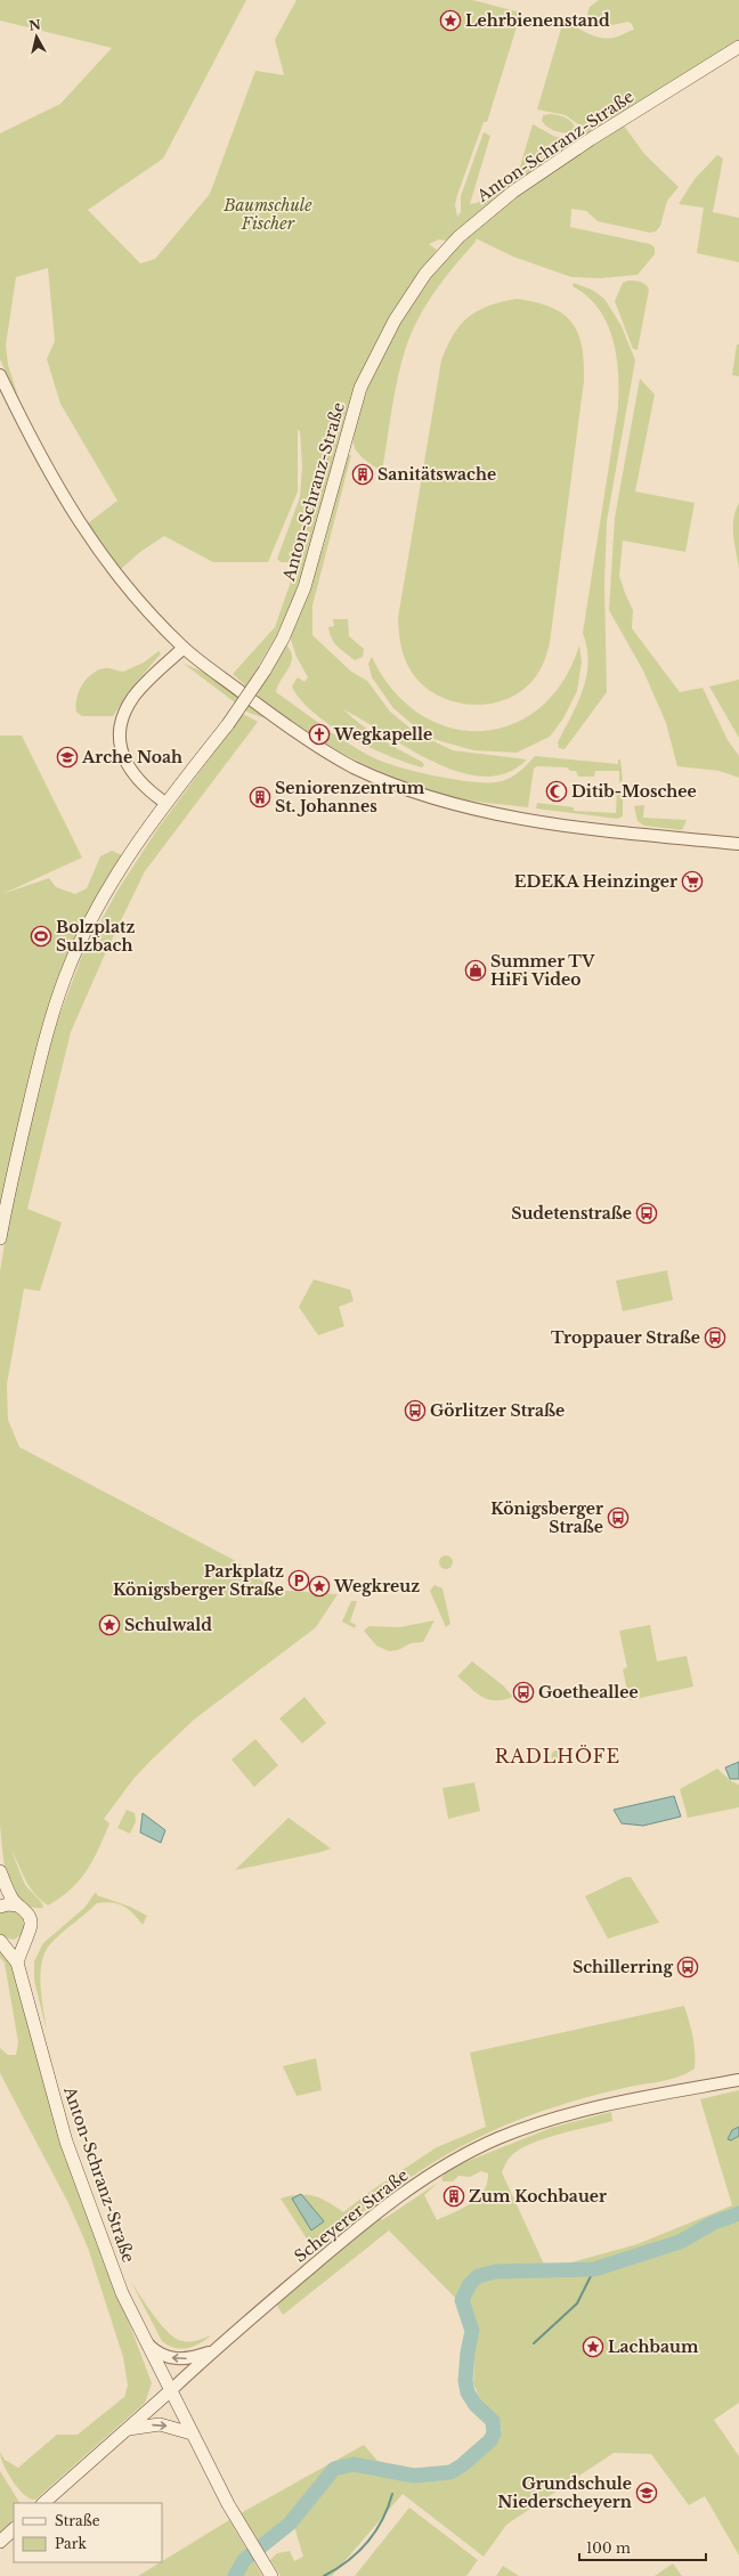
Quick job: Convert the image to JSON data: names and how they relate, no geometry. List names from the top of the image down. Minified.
{"streets":{"main road":["Anton-Schranz-Straße"],"street":["Scheyerer Straße"]},"crossings":[["Anton-Schranz-Straße","Scheyerer Straße"]],"districts":["RADLHÖFE"],"parks":["Baumschule Fischer"],"places":{"place":["Lehrbienenstand","Wegkreuz","Schulwald","Lachbaum"],"building":["Sanitätswache","Seniorenzentrum St. Johannes","Zum Kochbauer"],"church":["Wegkapelle"],"school or university":["Arche Noah","Grundschule Niederscheyern"],"mosque":["Ditib-Moschee"],"supermarket":["EDEKA Heinzinger"],"sports":["Bolzplatz Sulzbach"],"shop":["Summer TV HiFi Video"],"bus stop":["Sudetenstraße","Troppauer Straße","Görlitzer Straße","Königsberger Straße","Goetheallee","Schillerring"],"parking":["Parkplatz Königsberger Straße"]},"legend":["Straße","Park"],"scale_bar":"100 m","north":"top"}
